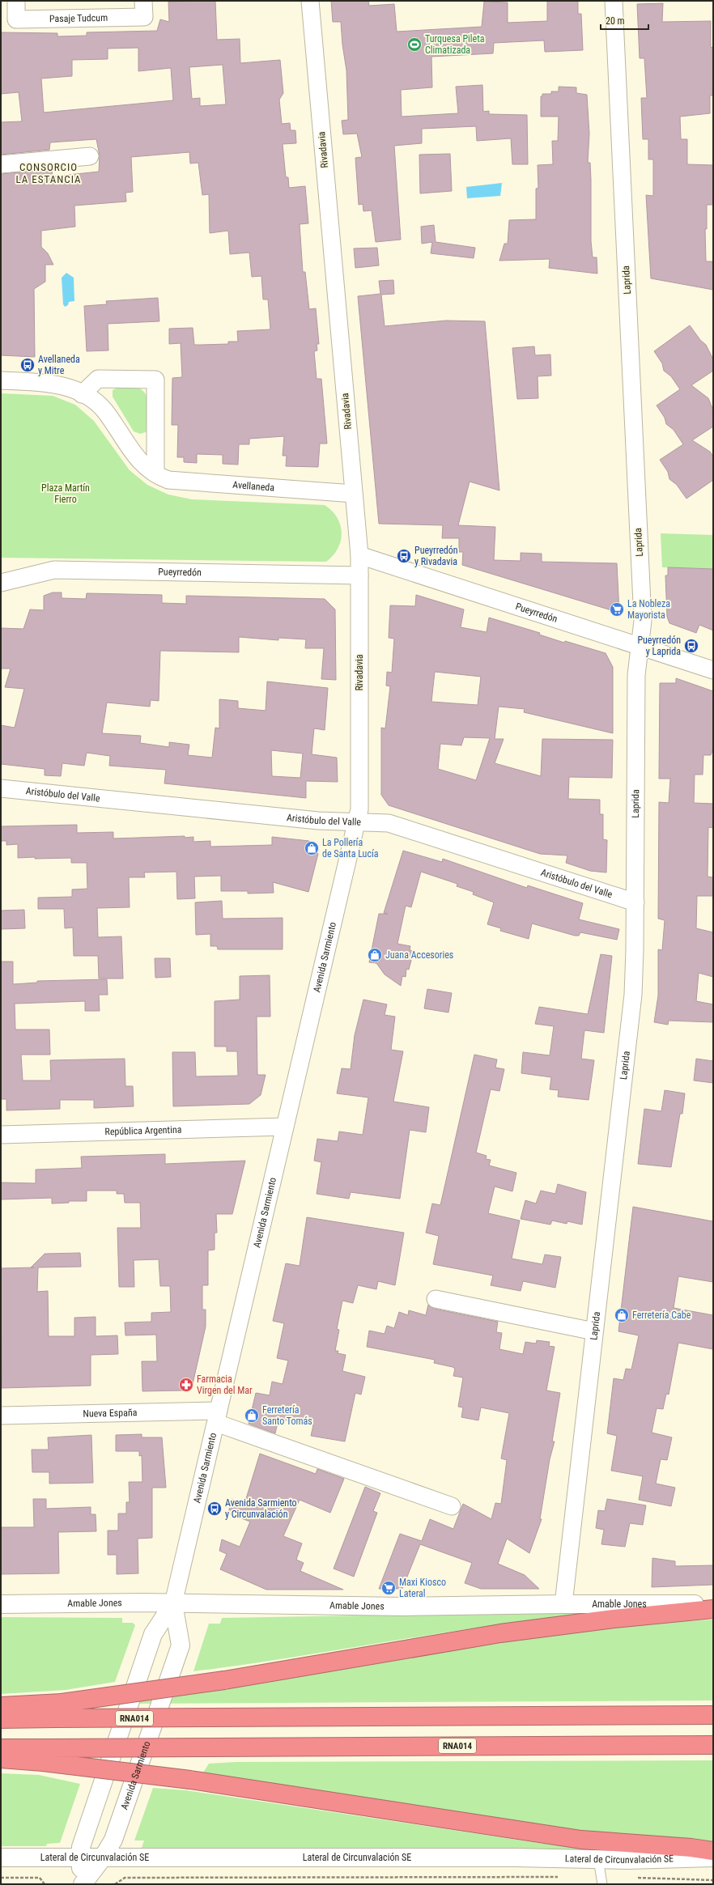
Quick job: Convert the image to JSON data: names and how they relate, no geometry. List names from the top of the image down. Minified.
{"streets":{"highway":["RNA014"],"street":["Pasaje Tudcum","Rivadavia","Laprida","Avellaneda","Pueyrredón","Aristóbulo del Valle","Avenida Sarmiento","República Argentina","Nueva España","Amable Jones","Lateral de Circunvalación SE"]},"crossings":[["Rivadavia","Avellaneda"],["Rivadavia","Pueyrredón"],["Rivadavia","Aristóbulo del Valle"],["Rivadavia","Avenida Sarmiento"],["Laprida","Pueyrredón"],["Laprida","Aristóbulo del Valle"],["Laprida","Amable Jones"],["Aristóbulo del Valle","Avenida Sarmiento"],["Avenida Sarmiento","República Argentina"],["Avenida Sarmiento","Nueva España"],["Avenida Sarmiento","Amable Jones"],["Avenida Sarmiento","Lateral de Circunvalación SE"]],"districts":["CONSORCIO LA ESTANCIA"],"parks":["Plaza Martín Fierro"],"places":{"sports":["Turquesa Pileta Climatizada"],"bus stop":["Avellaneda y Mitre","Pueyrredón y Rivadavia","Pueyrredón y Laprida","Avenida Sarmiento y Circunvalación"],"supermarket":["La Nobleza Mayorista","Maxi Kiosco Lateral"],"shop":["La Pollería de Santa Lucía","Juana Accesories","Ferretería Cabe","Ferretería Santo Tomás"],"pharmacy":["Farmacia Virgen del Mar"]},"scale_bar":"20 m"}
